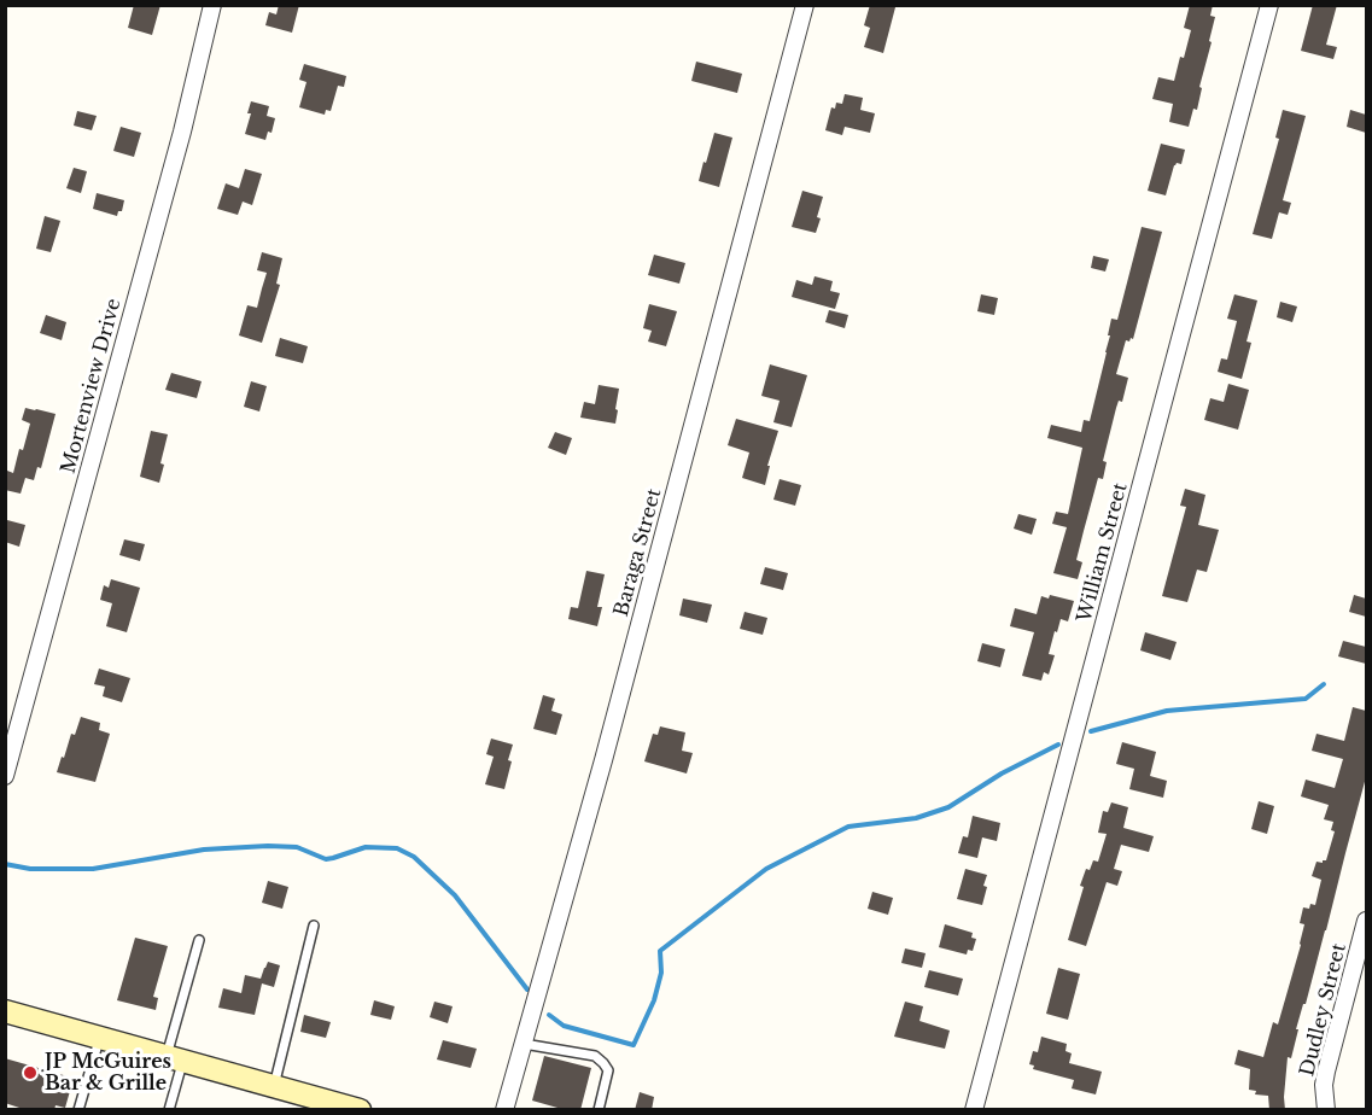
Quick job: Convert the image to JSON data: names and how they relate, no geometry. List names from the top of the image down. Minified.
{"streets":{"street":["Mortenview Drive","Baraga Street","William Street","Dudley Street"]},"places":["JP McGuires Bar & Grille"]}
